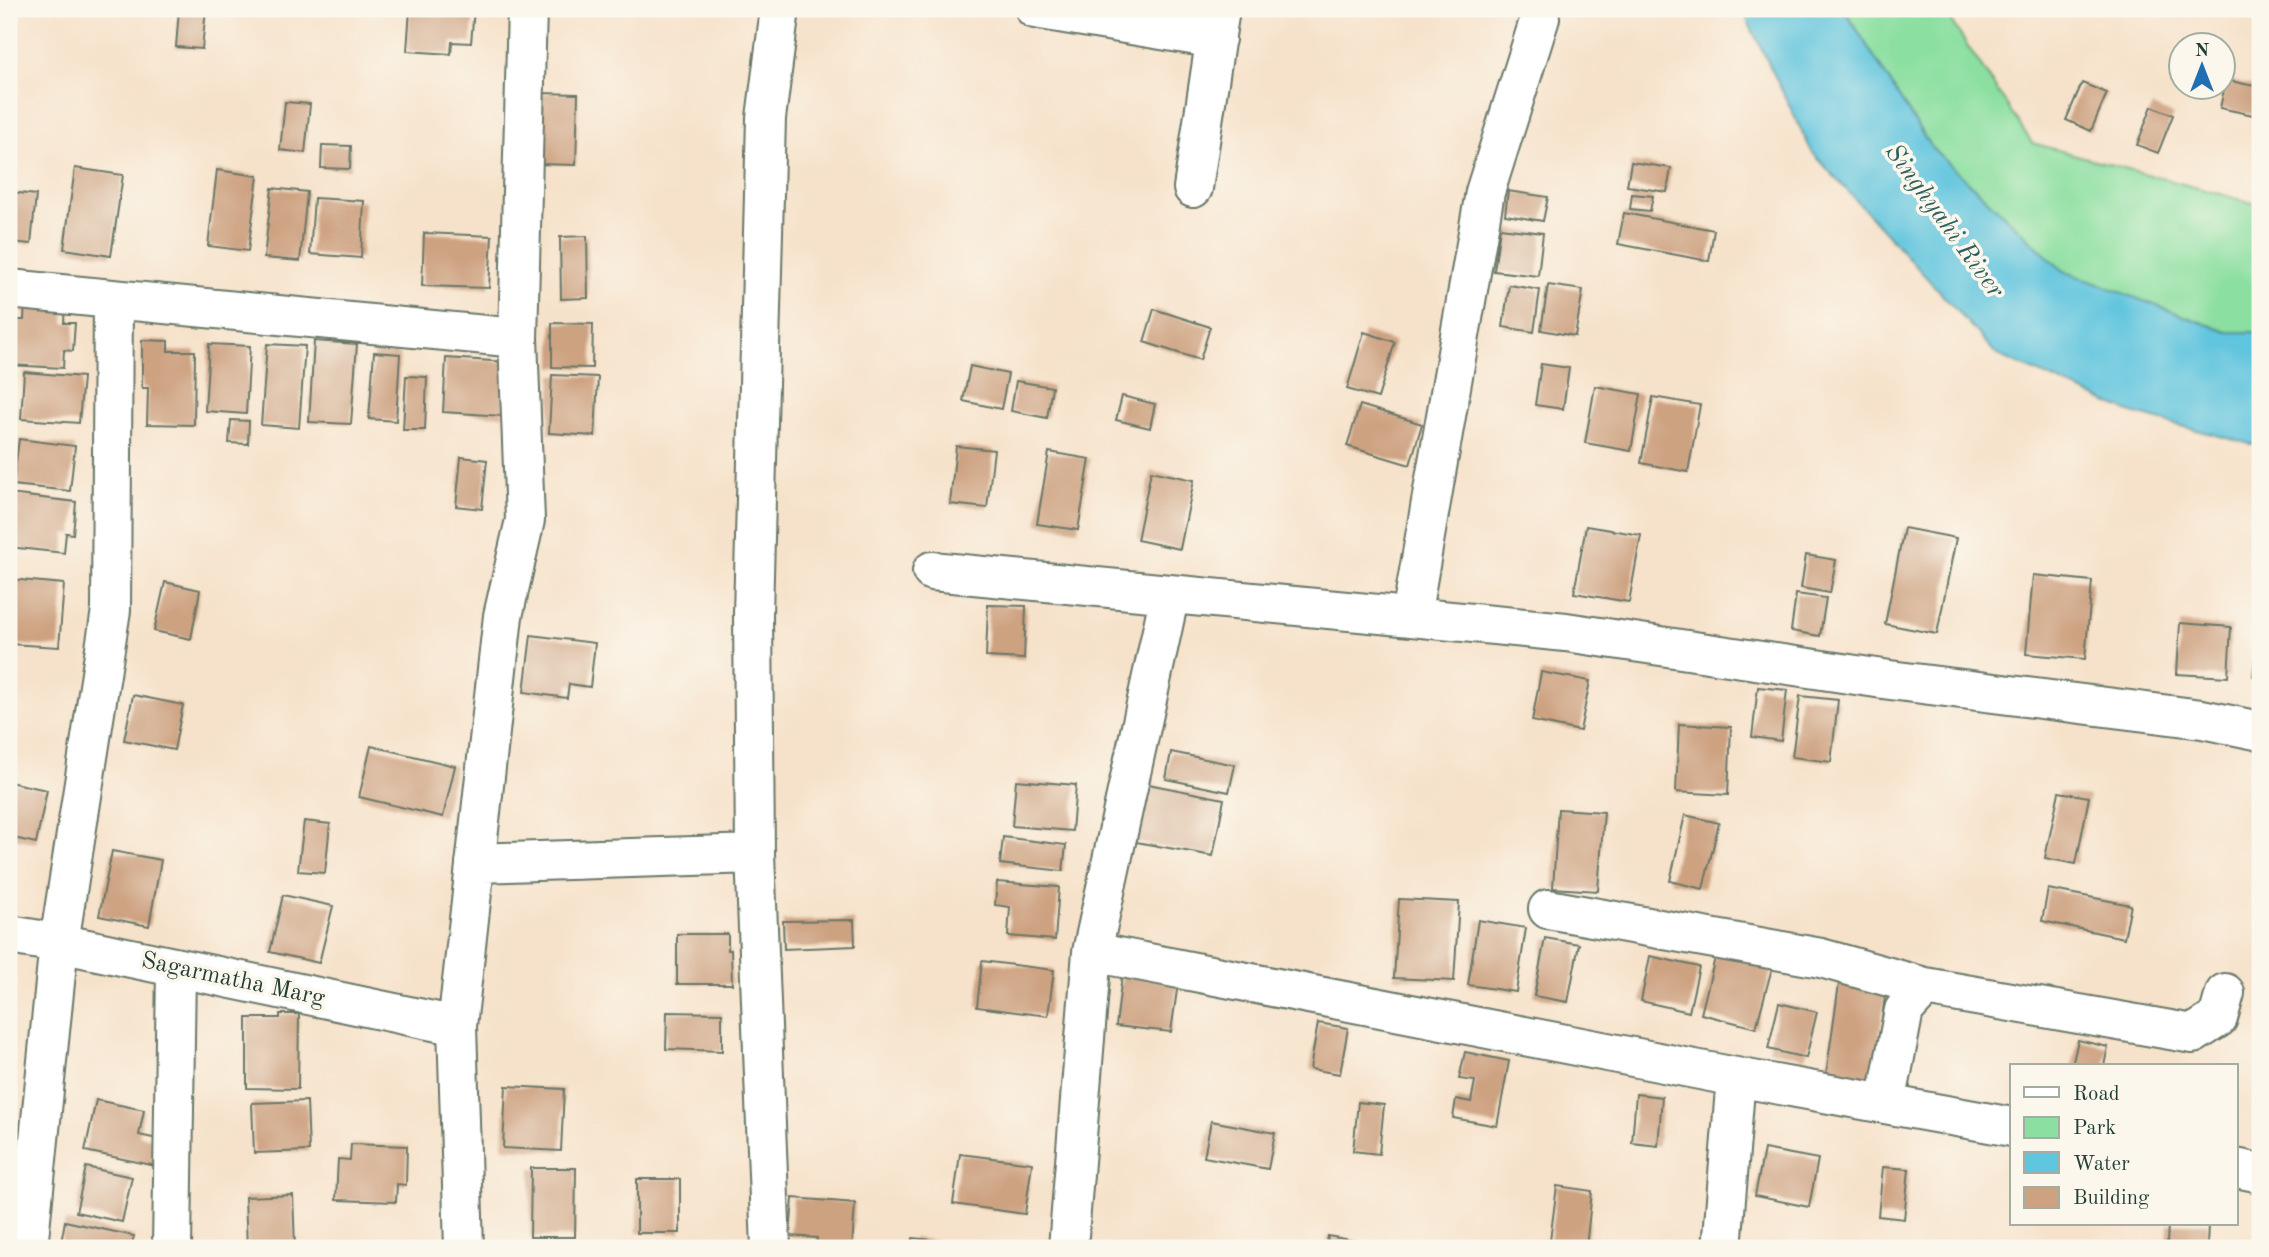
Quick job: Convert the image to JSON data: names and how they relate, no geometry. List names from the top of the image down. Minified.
{"streets":{"street":["Sagarmatha Marg"]},"water":["Singhyahi River"],"legend":["Road","Park","Water","Building"],"north":"top"}
